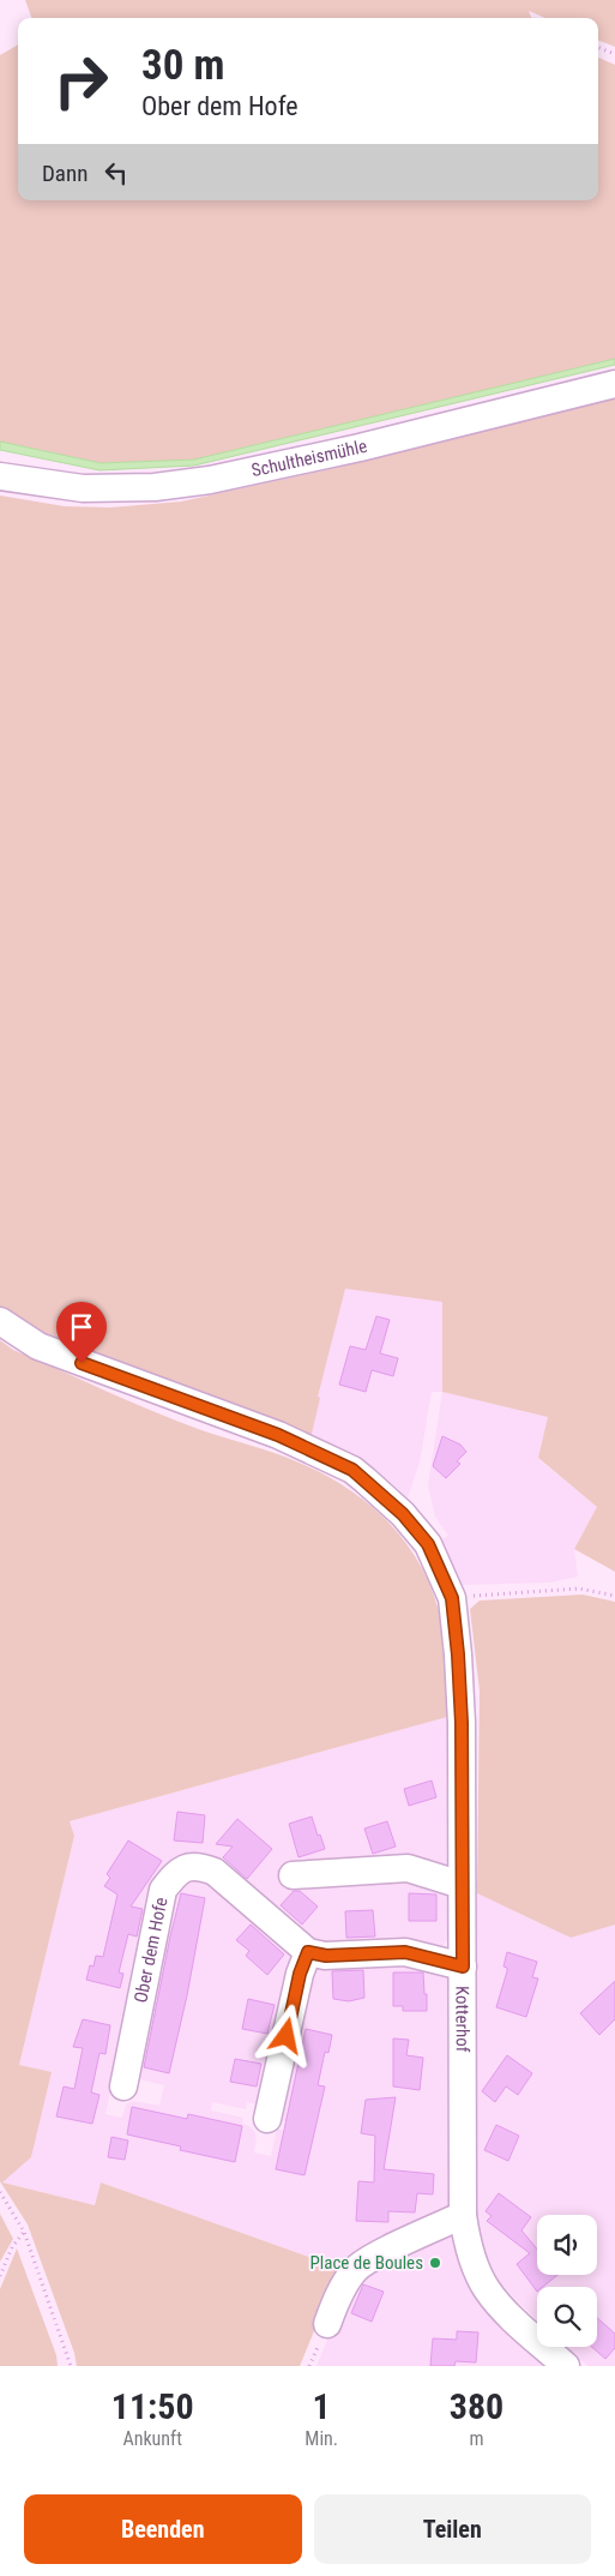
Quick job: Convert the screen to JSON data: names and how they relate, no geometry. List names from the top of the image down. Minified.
{"streets":{"street":["Schultheismühle","Ober dem Hofe","Kotterhof"]},"places":["Place de Boules"],"page":{"turn":["30 m","Ober dem Hofe"],"then":"Dann","eta":["11:50","Ankunft","1","Min.","380","m"],"buttons":["Beenden","Teilen"]}}
